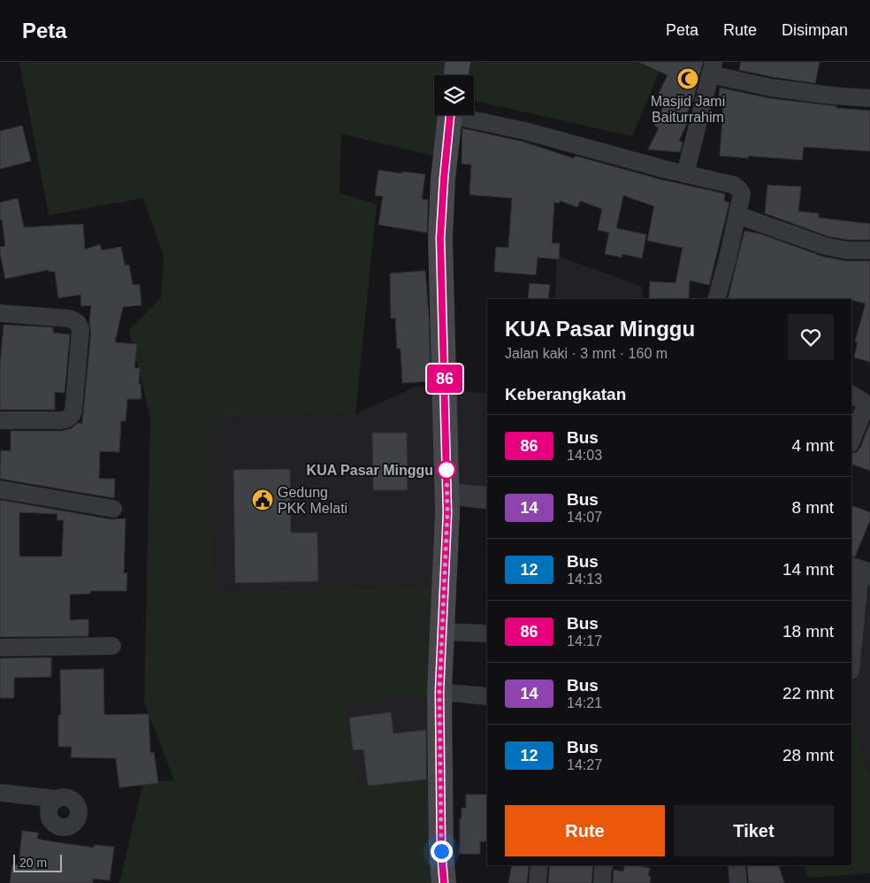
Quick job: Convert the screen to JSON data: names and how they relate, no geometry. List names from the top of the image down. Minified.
{"places":{"mosque":["Masjid Jami Baiturrahim"],"other":["KUA Pasar Minggu"],"public building":["Gedung PKK Melati"]},"lines":["bus line 86"],"scale_bar":"20 m","page":{"header":"Peta","nav":["Peta","Rute","Disimpan"],"on_map":"86","heading":[["KUA Pasar Minggu","Jalan kaki · 3 mnt · 160 m"],"Keberangkatan"],"list":[{"mark":"86","name":"Bus","note":"14:03","value":"4 mnt"},{"mark":"14","name":"Bus","note":"14:07","value":"8 mnt"},{"mark":"12","name":"Bus","note":"14:13","value":"14 mnt"},{"mark":"86","name":"Bus","note":"14:17","value":"18 mnt"},{"mark":"14","name":"Bus","note":"14:21","value":"22 mnt"},{"mark":"12","name":"Bus","note":"14:27","value":"28 mnt"}],"buttons":["Rute","Tiket"],"scale":"20 m"}}
